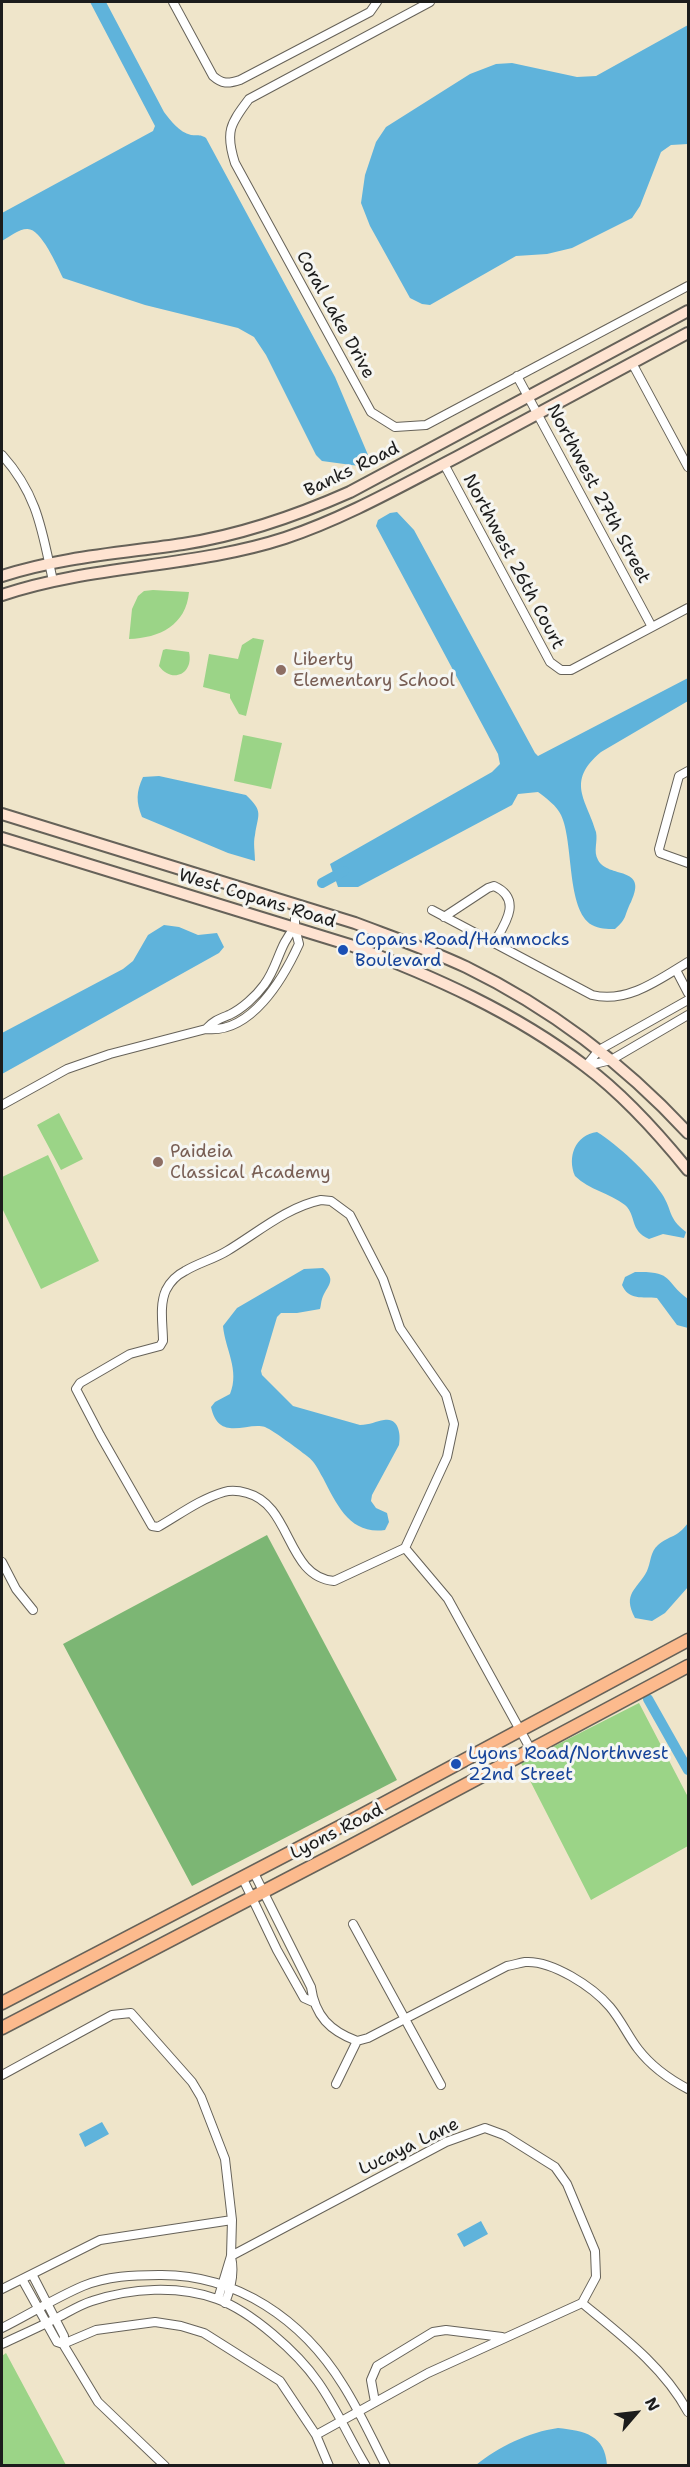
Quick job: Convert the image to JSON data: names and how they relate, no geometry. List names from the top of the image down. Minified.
{"streets":{"main road":["Banks Road","West Copans Road","Lyons Road"],"street":["Coral Lake Drive","Northwest 27th Street","Northwest 26th Court","Lucaya Lane"]},"crossings":[["Coral Lake Drive","Northwest 27th Street"],["Banks Road","Northwest 27th Street"],["Banks Road","Northwest 26th Court"],["Northwest 27th Street","Northwest 26th Court"]],"places":["Liberty Elementary School","Copans Road/Hammocks Boulevard","Paideia Classical Academy","Lyons Road/Northwest 22nd Street"],"north":"top right"}
